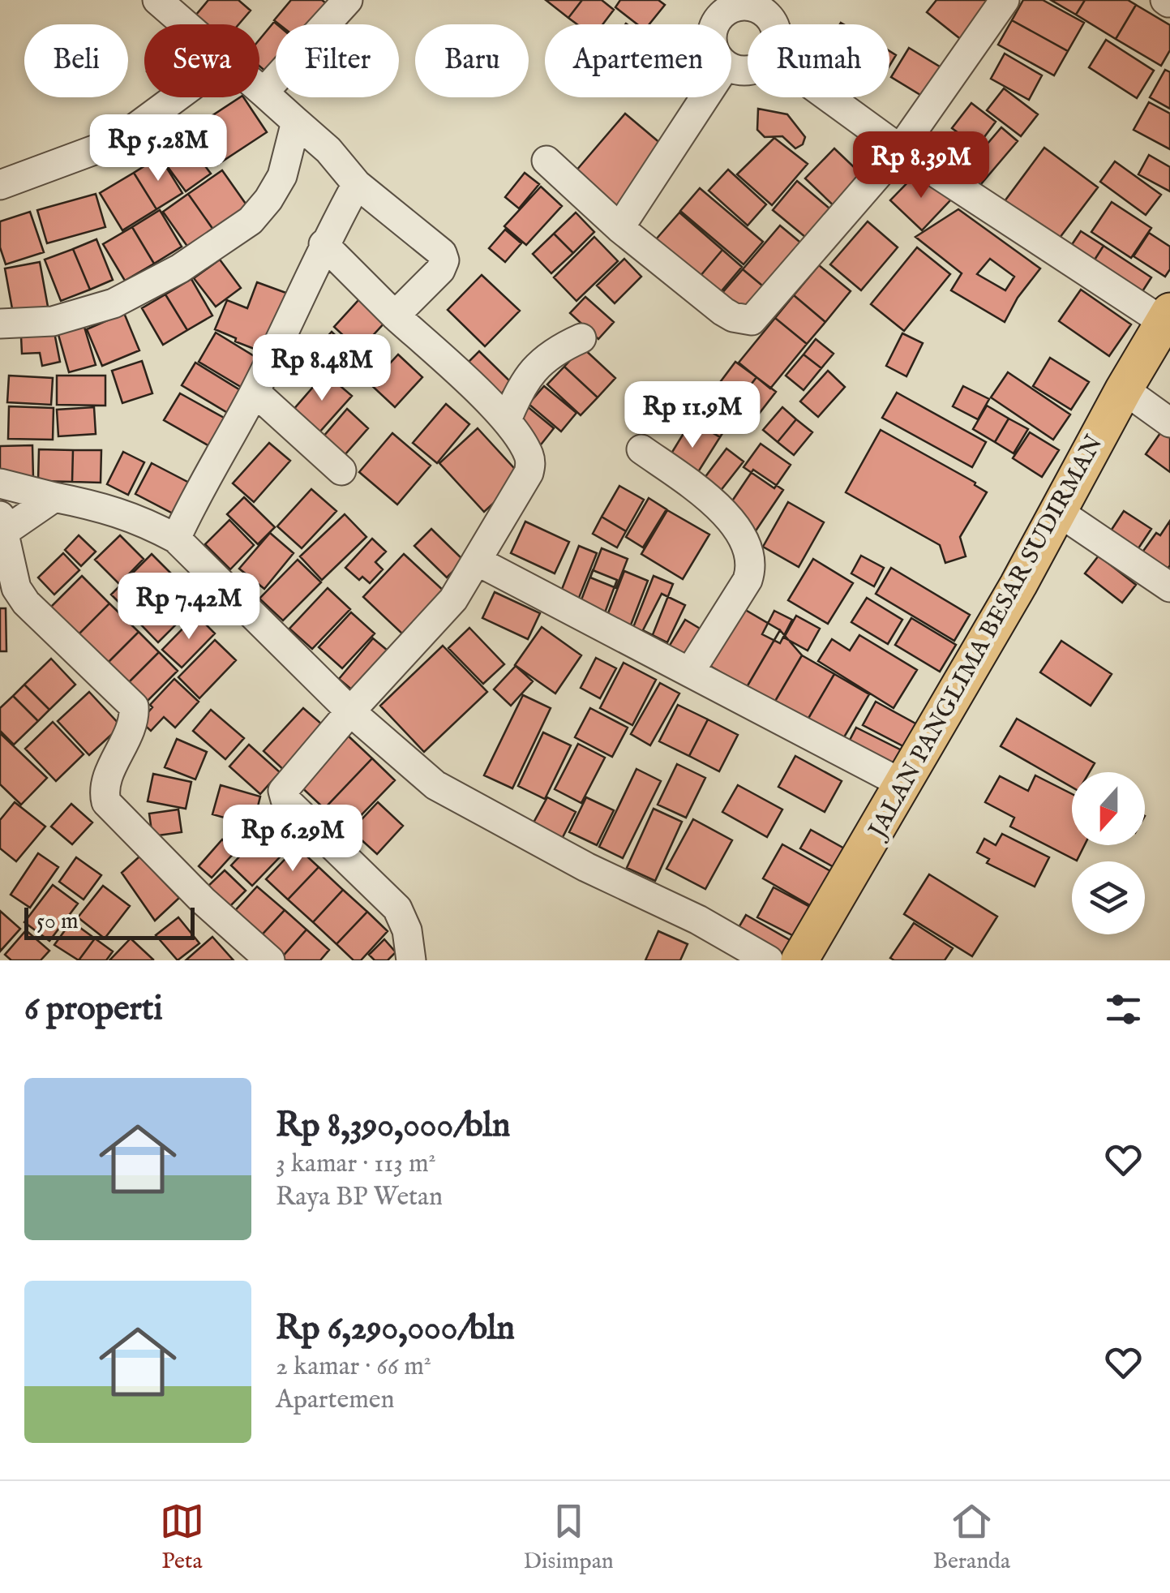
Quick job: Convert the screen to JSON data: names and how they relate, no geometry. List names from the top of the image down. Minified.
{"streets":{"main road":["JALAN PANGLIMA BESAR SUDIRMAN"]},"scale_bar":"50 m","north":"bottom","page":{"chip":["Beli","Sewa","Filter","Baru","Apartemen","Rumah"],"price":["Rp 5.28M","Rp 8.39M","Rp 8.48M","Rp 11.9M","Rp 7.42M","Rp 6.29M"],"scale":"50 m","heading":"6 properti","list":[{"name":"Rp 8,390,000/bln","note":"3 kamar · 113 m² · Raya BP Wetan"},{"name":"Rp 6,290,000/bln","note":"2 kamar · 66 m² · Apartemen"}],"tabs":["Peta","Disimpan","Beranda"]}}
